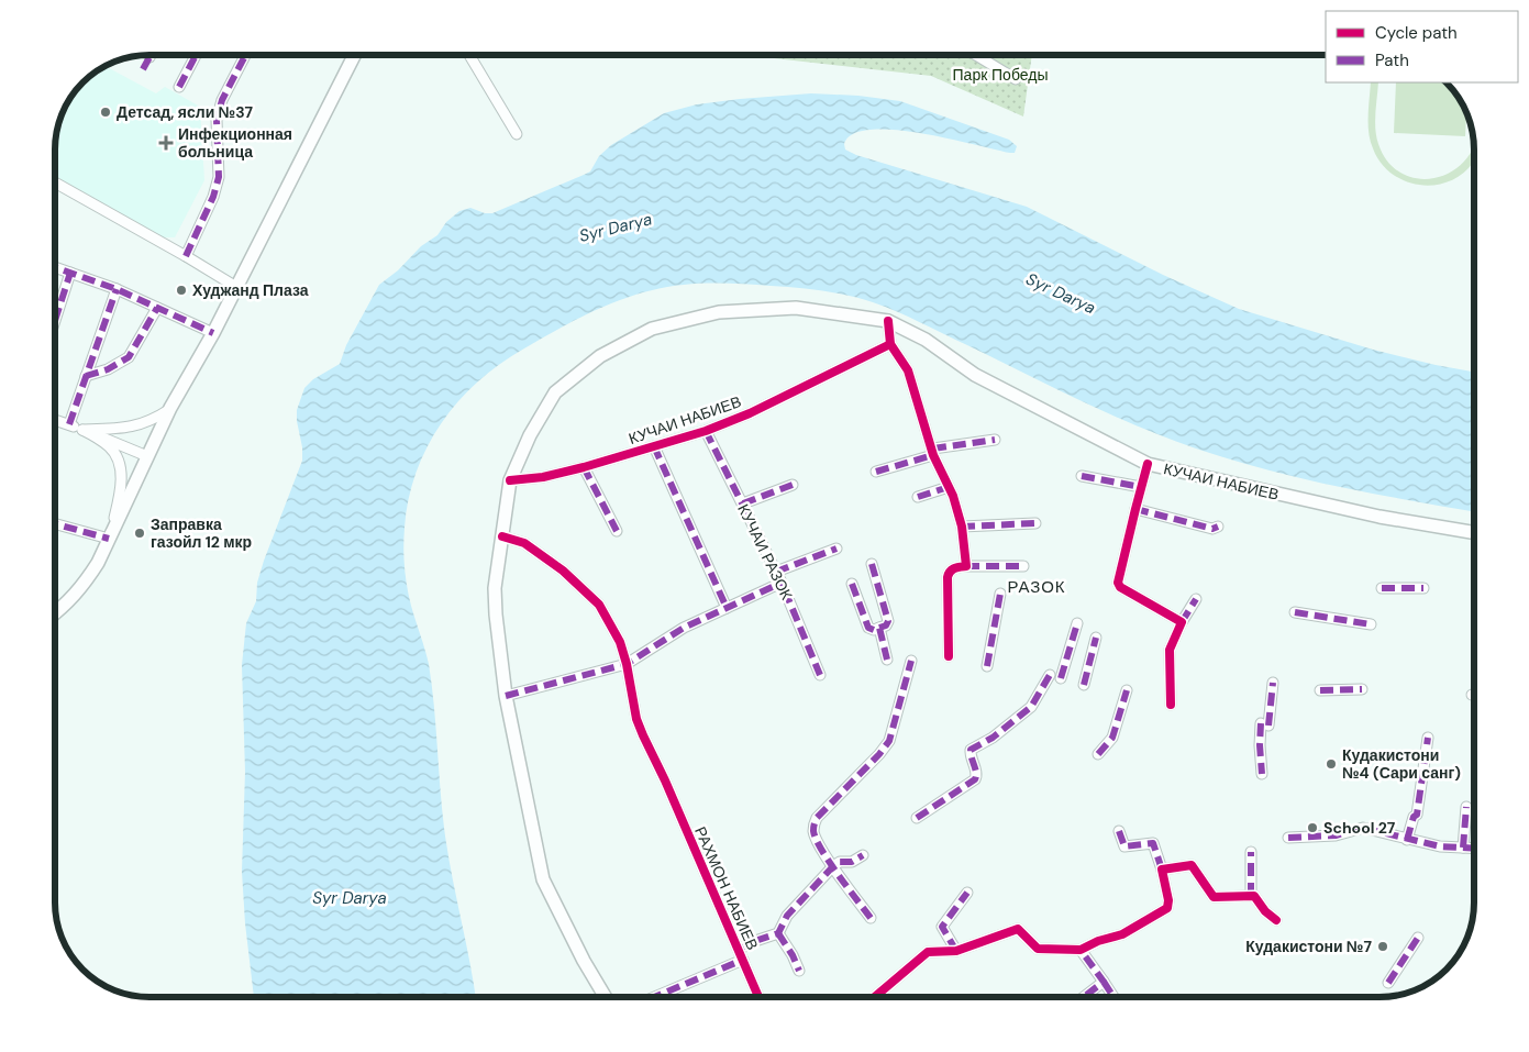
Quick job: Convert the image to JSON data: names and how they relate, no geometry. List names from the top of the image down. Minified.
{"streets":{"main road":["КУЧАИ НАБИЕВ"],"street":["КУЧАИ РАЗОК","РАХМОН НАБИЕВ"]},"crossings":[["КУЧАИ НАБИЕВ","КУЧАИ РАЗОК"]],"districts":["РАЗОК"],"water":["Syr Darya"],"parks":["Парк Победы"],"places":{"other":["Детсад, ясли №37","Худжанд Плаза","Заправка газойл 12 мкр","Кудакистони №4 (Сари санг)","School 27","Кудакистони №7"],"health":["Инфекционная больница"]},"legend":["Cycle path","Path"]}
